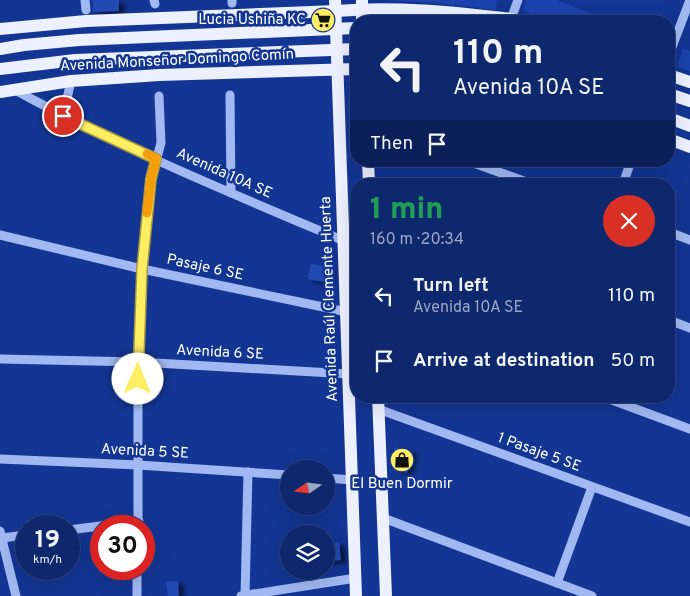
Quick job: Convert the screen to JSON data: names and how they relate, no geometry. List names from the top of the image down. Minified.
{"streets":{"main road":["Avenida Monseñor Domingo Comín","Avenida Raúl Clemente Huerta"],"street":["Avenida 10A SE","Pasaje 6 SE","Avenida 6 SE","Avenida 5 SE","1 Pasaje 5 SE"]},"crossings":[["Avenida Monseñor Domingo Comín","Avenida 10A SE"],["Avenida Monseñor Domingo Comín","Avenida Raúl Clemente Huerta"],["Avenida 10A SE","Avenida Raúl Clemente Huerta"],["Pasaje 6 SE","Avenida Raúl Clemente Huerta"],["Avenida Raúl Clemente Huerta","Avenida 6 SE"]],"places":{"supermarket":["Lucia Ushiña KC"],"shop":["El Buen Dormir"]},"north":"left","page":{"turn":["110 m","Avenida 10A SE"],"then":"Then","heading":["1 min","160 m · 20:34"],"list":[{"name":"Turn left","note":"Avenida 10A SE","value":"110 m"},{"name":"Arrive at destination","value":"50 m"}],"speed":"19 km/h","limit":"30"}}
